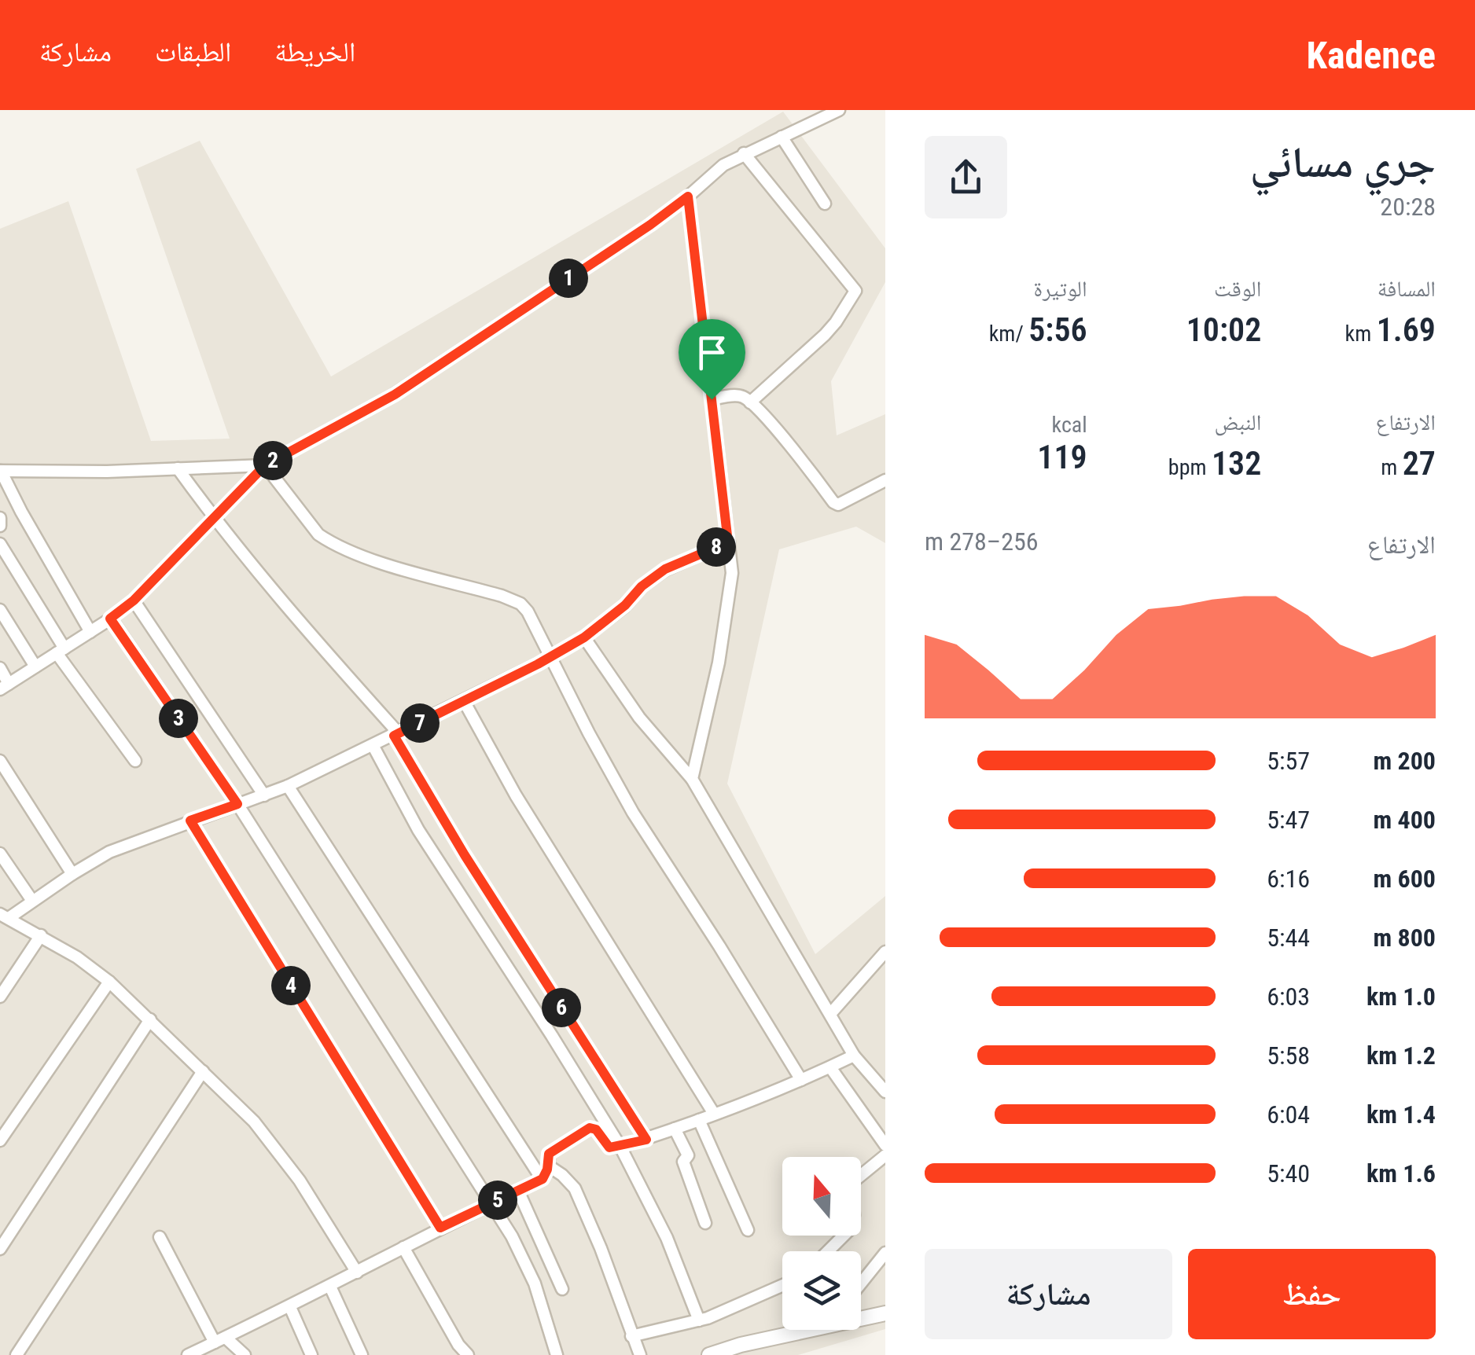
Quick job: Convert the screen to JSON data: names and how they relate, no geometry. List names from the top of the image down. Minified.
{"north":"top","page":{"header":"Kadence","nav":["الخريطة","الطبقات","مشاركة"],"heading":["جري مسائي","20:28"],"stats":[["المسافة","1.69 km"],["الوقت","10:02"],["الوتيرة","5:56 /km"],["الارتفاع","27 m"],["النبض","132 bpm"],["kcal","119"]],"pins":["1","2","8","3","7","4","6","5"],"chart":["الارتفاع","256–278 m"],"list":[{"name":"200 m","note":"5:57"},{"name":"400 m","note":"5:47"},{"name":"600 m","note":"6:16"},{"name":"800 m","note":"5:44"},{"name":"1.0 km","note":"6:03"},{"name":"1.2 km","note":"5:58"},{"name":"1.4 km","note":"6:04"},{"name":"1.6 km","note":"5:40"}],"buttons":["حفظ","مشاركة"]}}
